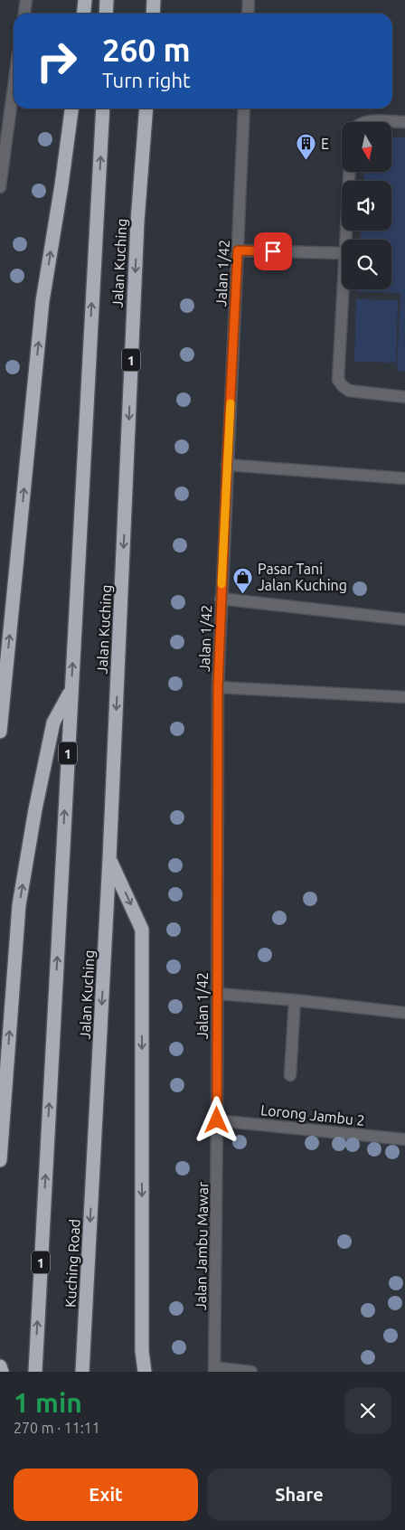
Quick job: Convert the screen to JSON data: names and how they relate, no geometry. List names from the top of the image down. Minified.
{"streets":{"highway":["Jalan Kuching","1","Kuching Road"],"street":["Jalan 1/42","Lorong Jambu 2","Jalan Jambu Mawar"]},"crossings":[["Jalan Kuching","Kuching Road"],["Jalan 1/42","Lorong Jambu 2"],["Jalan 1/42","Jalan Jambu Mawar"],["Lorong Jambu 2","Jalan Jambu Mawar"]],"places":{"building":["E"],"shop":["Pasar Tani Jalan Kuching"]},"north":"bottom","page":{"turn":["260 m","Turn right"],"heading":["1 min","270 m · 11:11"],"buttons":["Exit","Share"]}}
